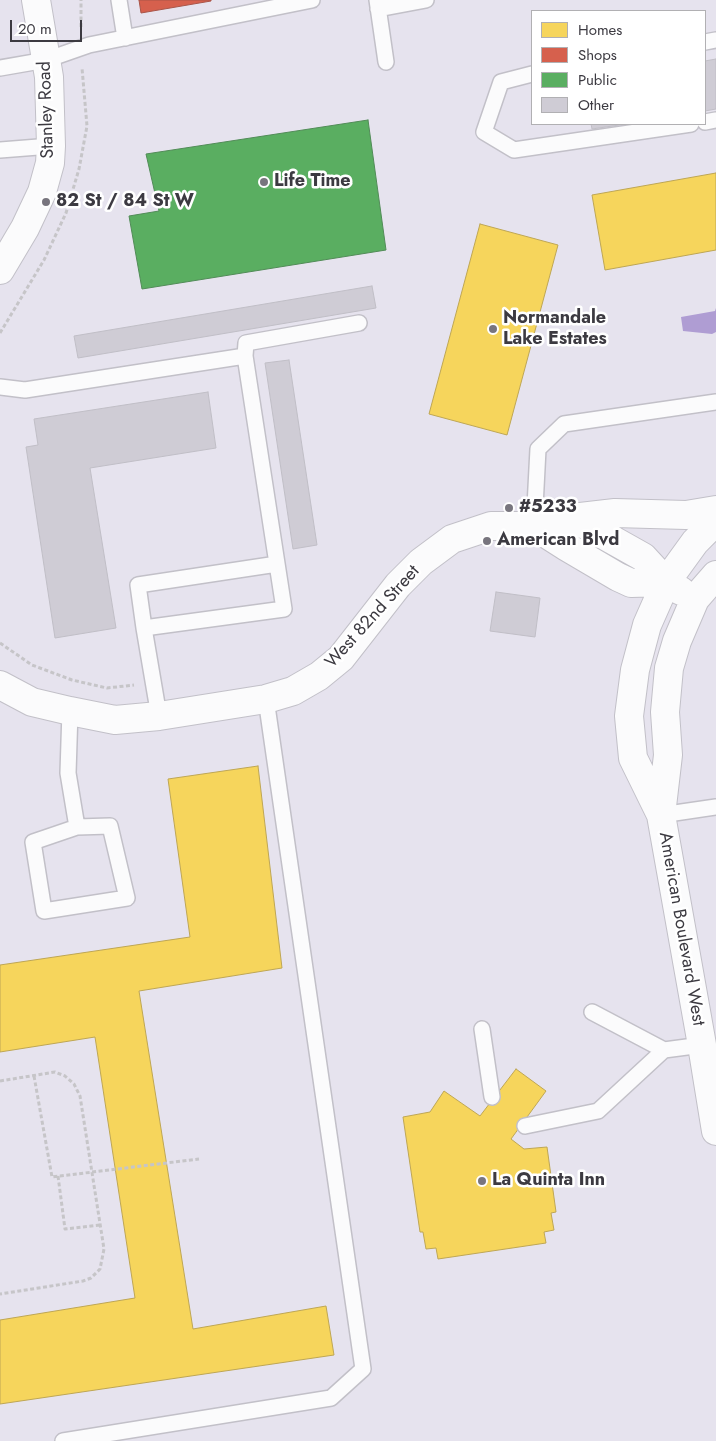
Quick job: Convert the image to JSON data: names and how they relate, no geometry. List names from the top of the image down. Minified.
{"streets":{"street":["Stanley Road","West 82nd Street","American Boulevard West"]},"crossings":[["West 82nd Street","American Boulevard West"]],"places":["Life Time","82 St / 84 St W","Normandale Lake Estates","#5233","American Blvd","La Quinta Inn"],"legend":["Homes","Shops","Public","Other"],"scale_bar":"20 m"}
